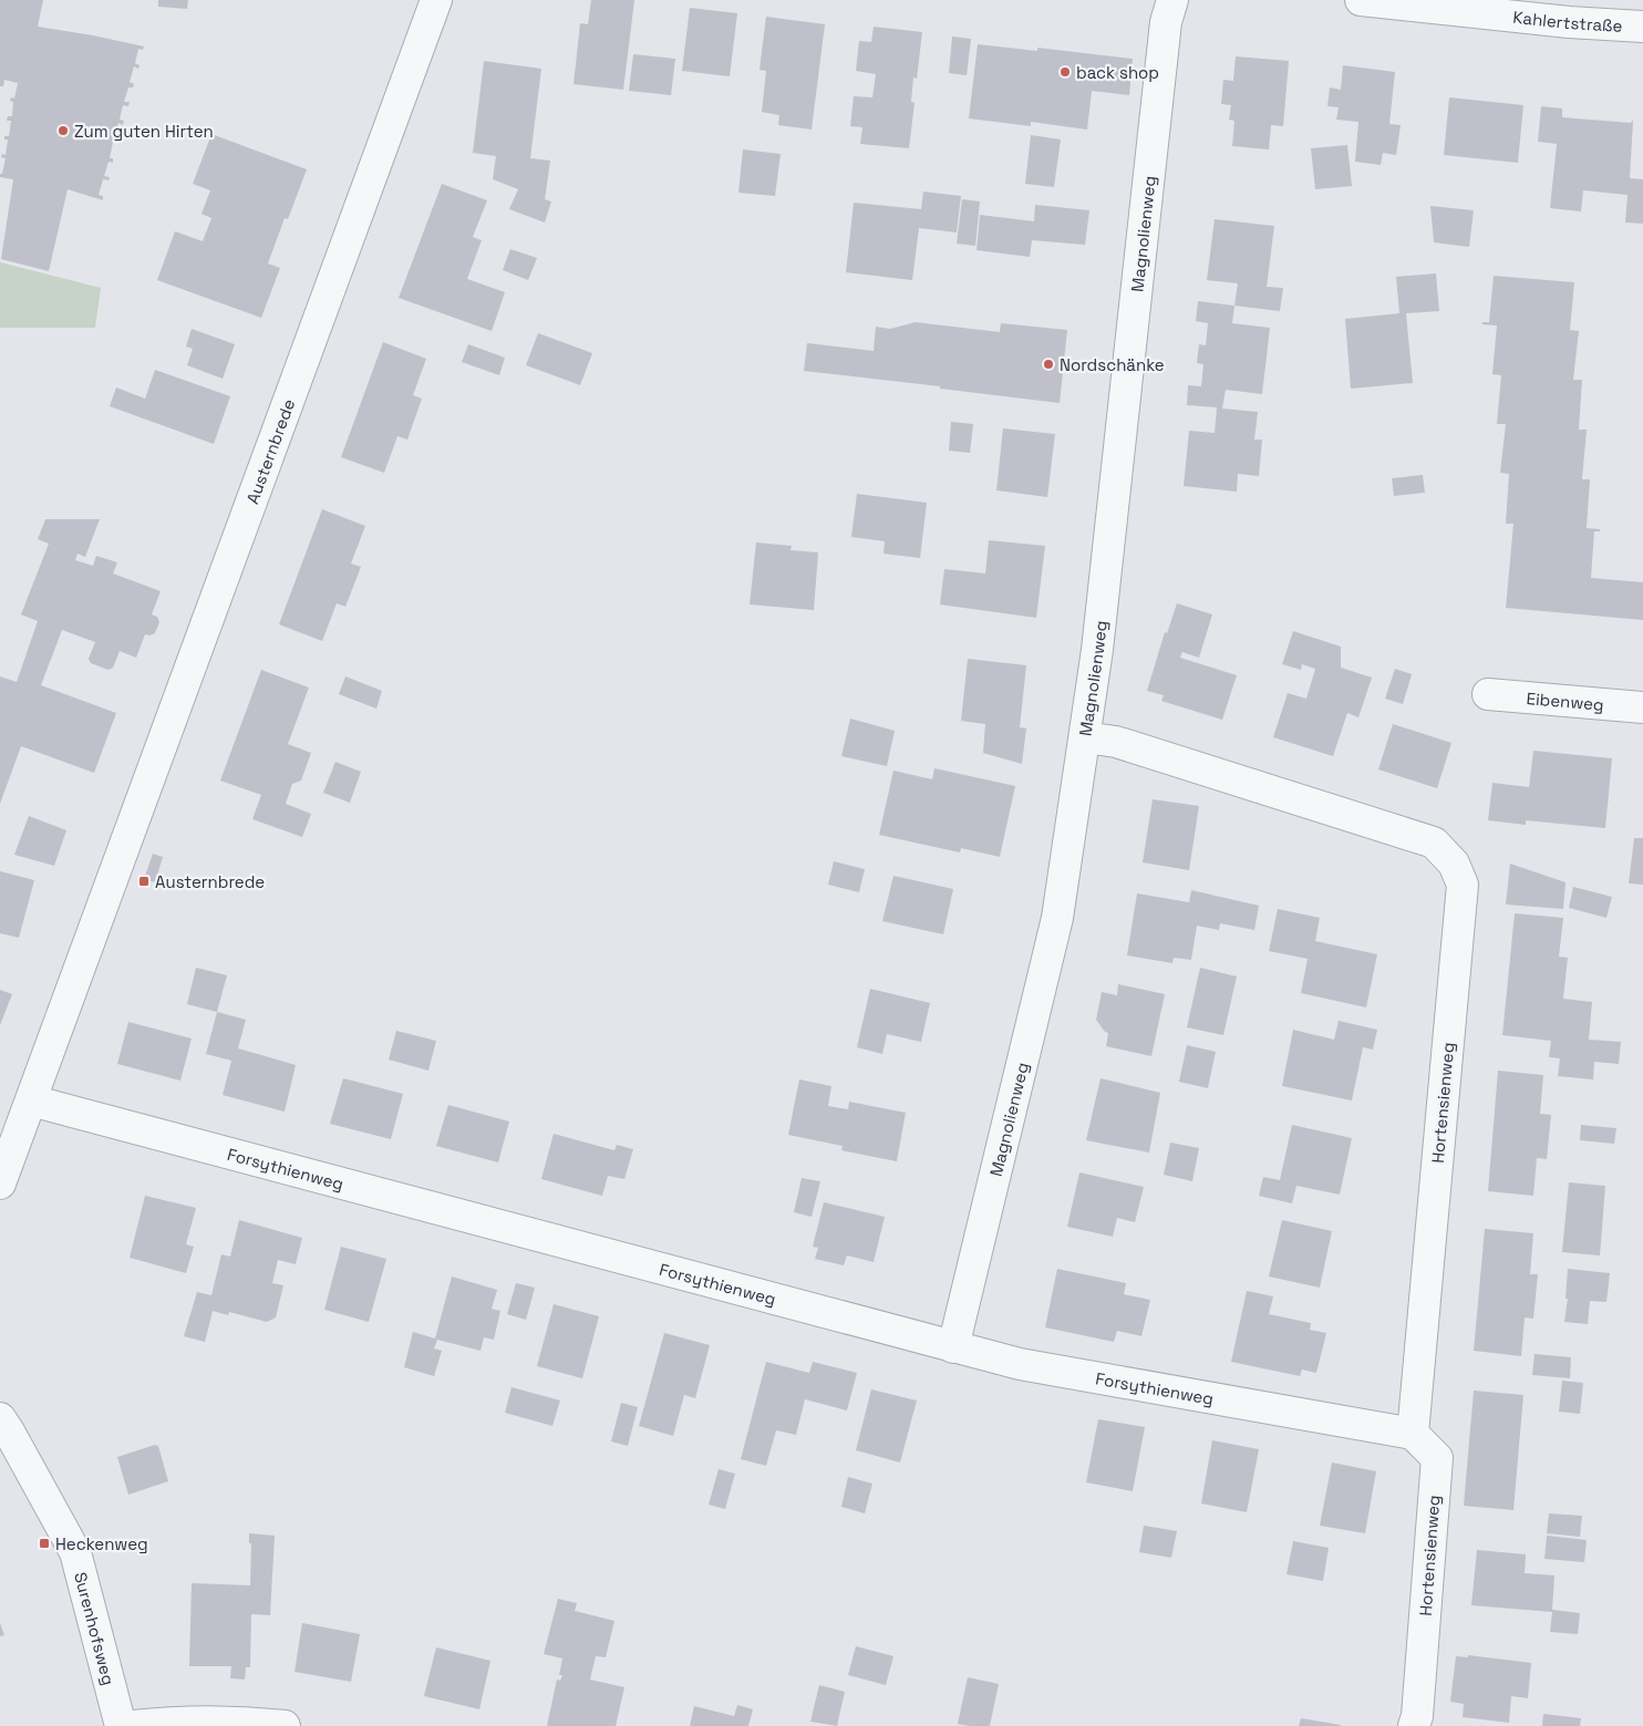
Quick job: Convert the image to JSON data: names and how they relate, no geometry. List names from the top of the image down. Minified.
{"streets":{"street":["Kahlertstraße","Magnolienweg","Austernbrede","Eibenweg","Hortensienweg","Forsythienweg","Surenhofsweg"]},"crossings":[["Magnolienweg","Hortensienweg"],["Magnolienweg","Forsythienweg"],["Austernbrede","Forsythienweg"],["Hortensienweg","Forsythienweg"]],"places":{"other":["back shop","Zum guten Hirten","Nordschänke"],"transit":["Austernbrede","Heckenweg"]}}
